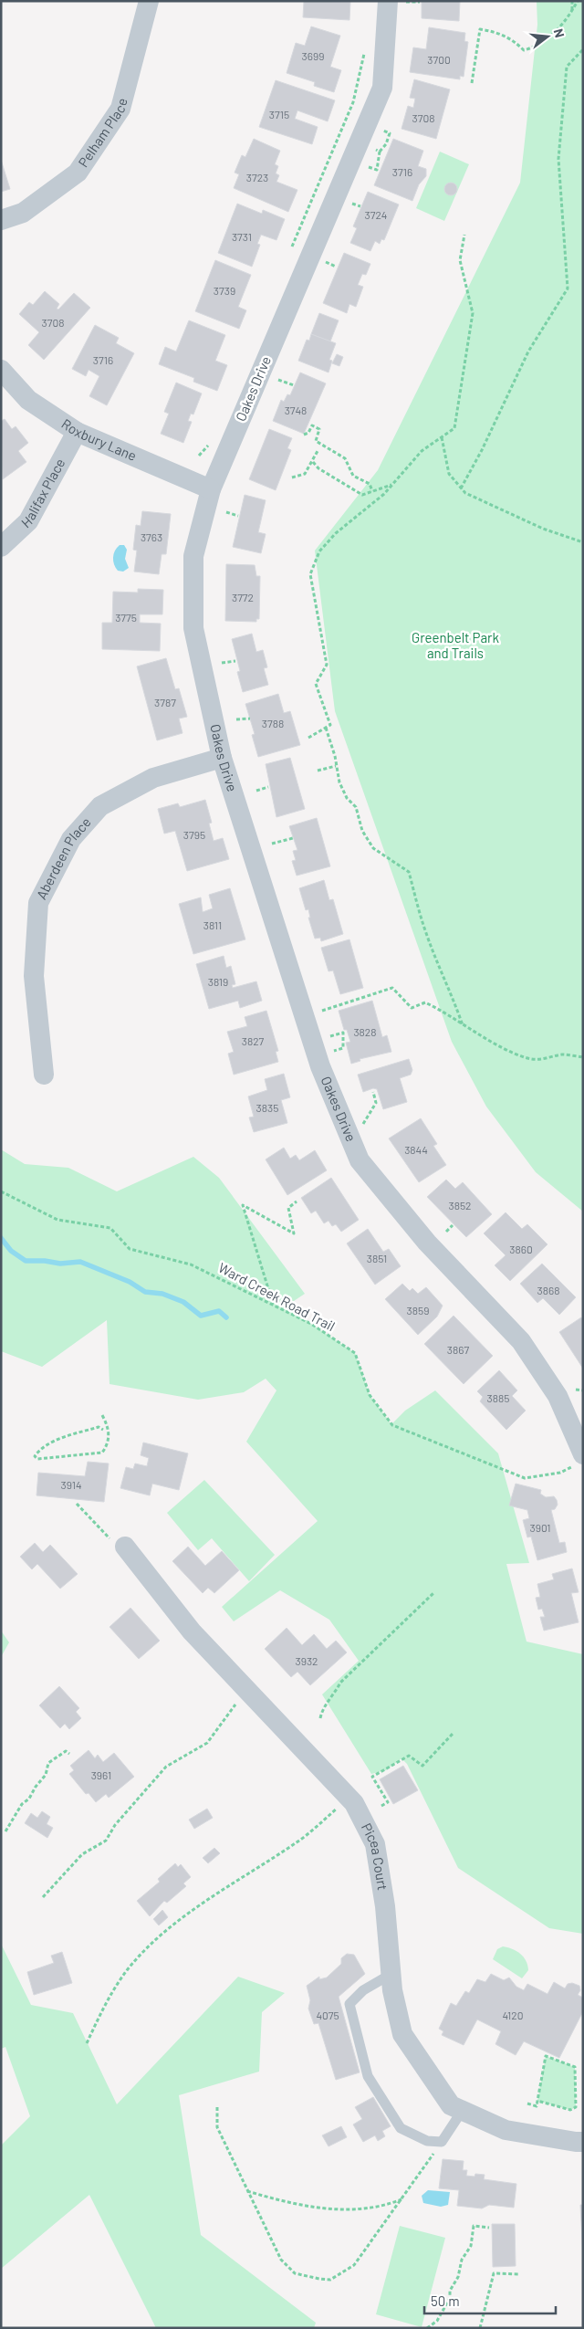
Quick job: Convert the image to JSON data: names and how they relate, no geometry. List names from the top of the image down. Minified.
{"streets":{"street":["Pelham Place","Oakes Drive","Roxbury Lane","Halifax Place","Aberdeen Place","Picea Court"],"path":["Ward Creek Road Trail"]},"crossings":[["Oakes Drive","Roxbury Lane"],["Oakes Drive","Aberdeen Place"],["Oakes Drive","Ward Creek Road Trail"],["Roxbury Lane","Halifax Place"]],"parks":["Greenbelt Park and Trails"],"house_numbers":["3699","3700","3715","3708","3716","3723","3724","3731","3739","3708","3716","3748","3763","3772","3775","3787","3788","3795","3811","3819","3828","3827","3835","3844","3852","3860","3851","3868","3859","3867","3885","3914","3901","3932","3961","4075","4120"],"scale_bar":"50 m","north":"right"}
